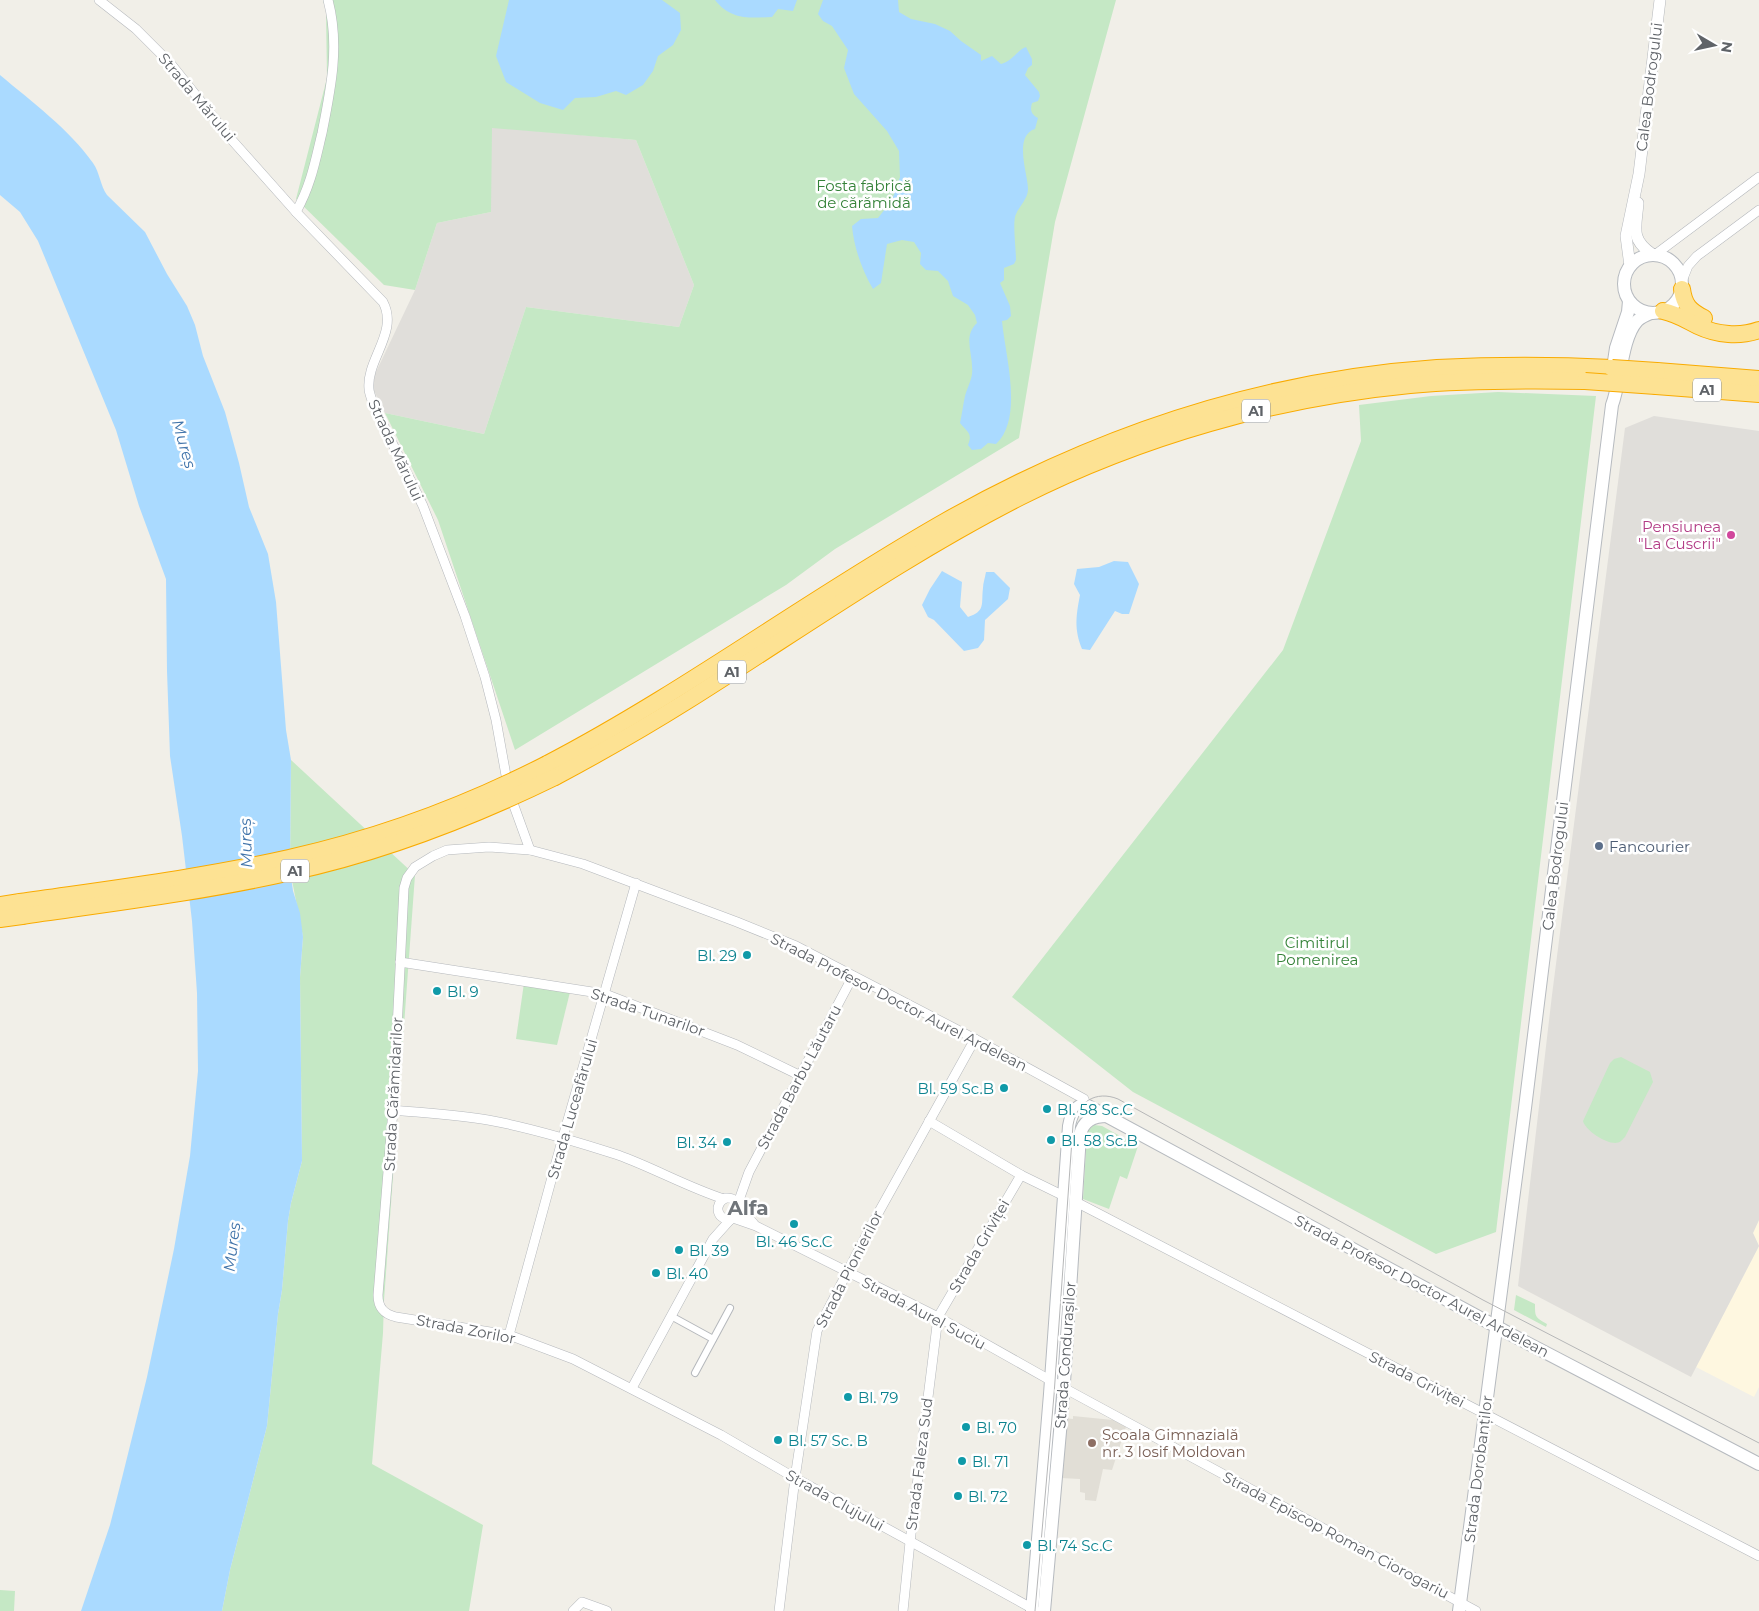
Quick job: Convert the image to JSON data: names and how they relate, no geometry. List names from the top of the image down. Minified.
{"streets":{"highway":["A1"],"main road":["Calea Bodrogului","Strada Profesor Doctor Aurel Ardelean","Strada Condurașilor","Strada Dorobanților"],"street":["Strada Mărului","Strada Tunarilor","Strada Barbu Lăutaru","Strada Cărămidarilor","Strada Luceafărului","Strada Griviței","Strada Pionierilor","Strada Aurel Suciu","Strada Zorilor","Strada Faleza Sud","Strada Clujului","Strada Episcop Roman Ciorogariu"]},"crossings":[["Calea Bodrogului","Strada Profesor Doctor Aurel Ardelean"],["Calea Bodrogului","Strada Dorobanților"],["Strada Mărului","Strada Profesor Doctor Aurel Ardelean"],["Strada Profesor Doctor Aurel Ardelean","Strada Barbu Lăutaru"],["Strada Profesor Doctor Aurel Ardelean","Strada Cărămidarilor"],["Strada Profesor Doctor Aurel Ardelean","Strada Luceafărului"],["Strada Profesor Doctor Aurel Ardelean","Strada Pionierilor"],["Strada Profesor Doctor Aurel Ardelean","Strada Condurașilor"],["Strada Profesor Doctor Aurel Ardelean","Strada Dorobanților"],["Strada Tunarilor","Strada Barbu Lăutaru"],["Strada Tunarilor","Strada Cărămidarilor"],["Strada Tunarilor","Strada Luceafărului"],["Strada Barbu Lăutaru","Strada Aurel Suciu"],["Strada Cărămidarilor","Strada Zorilor"],["Strada Luceafărului","Strada Zorilor"],["Strada Griviței","Strada Aurel Suciu"],["Strada Griviței","Strada Condurașilor"],["Strada Griviței","Strada Faleza Sud"],["Strada Griviței","Strada Dorobanților"],["Strada Pionierilor","Strada Aurel Suciu"],["Strada Pionierilor","Strada Clujului"],["Strada Aurel Suciu","Strada Condurașilor"],["Strada Aurel Suciu","Strada Faleza Sud"],["Strada Aurel Suciu","Strada Episcop Roman Ciorogariu"],["Strada Zorilor","Strada Clujului"],["Strada Condurașilor","Strada Clujului"],["Strada Condurașilor","Strada Episcop Roman Ciorogariu"],["Strada Faleza Sud","Strada Clujului"],["Strada Dorobanților","Strada Episcop Roman Ciorogariu"]],"districts":["Alfa"],"water":["Mureș"],"parks":["Fosta fabrică de cărămidă","Cimitirul Pomenirea"],"places":["Pensiunea \"La Cuscrii\"","Fancourier","Bl. 29","Bl. 9","Bl. 59 Sc.B","Bl. 58 Sc.C","Bl. 58 Sc.B","Bl. 34","Bl. 46 Sc.C","Bl. 39","Bl. 40","Bl. 79","Bl. 70","Bl. 57 Sc. B","Școala Gimnazială nr. 3 Iosif Moldovan","Bl. 71","Bl. 72","Bl. 74 Sc.C"],"north":"right"}
